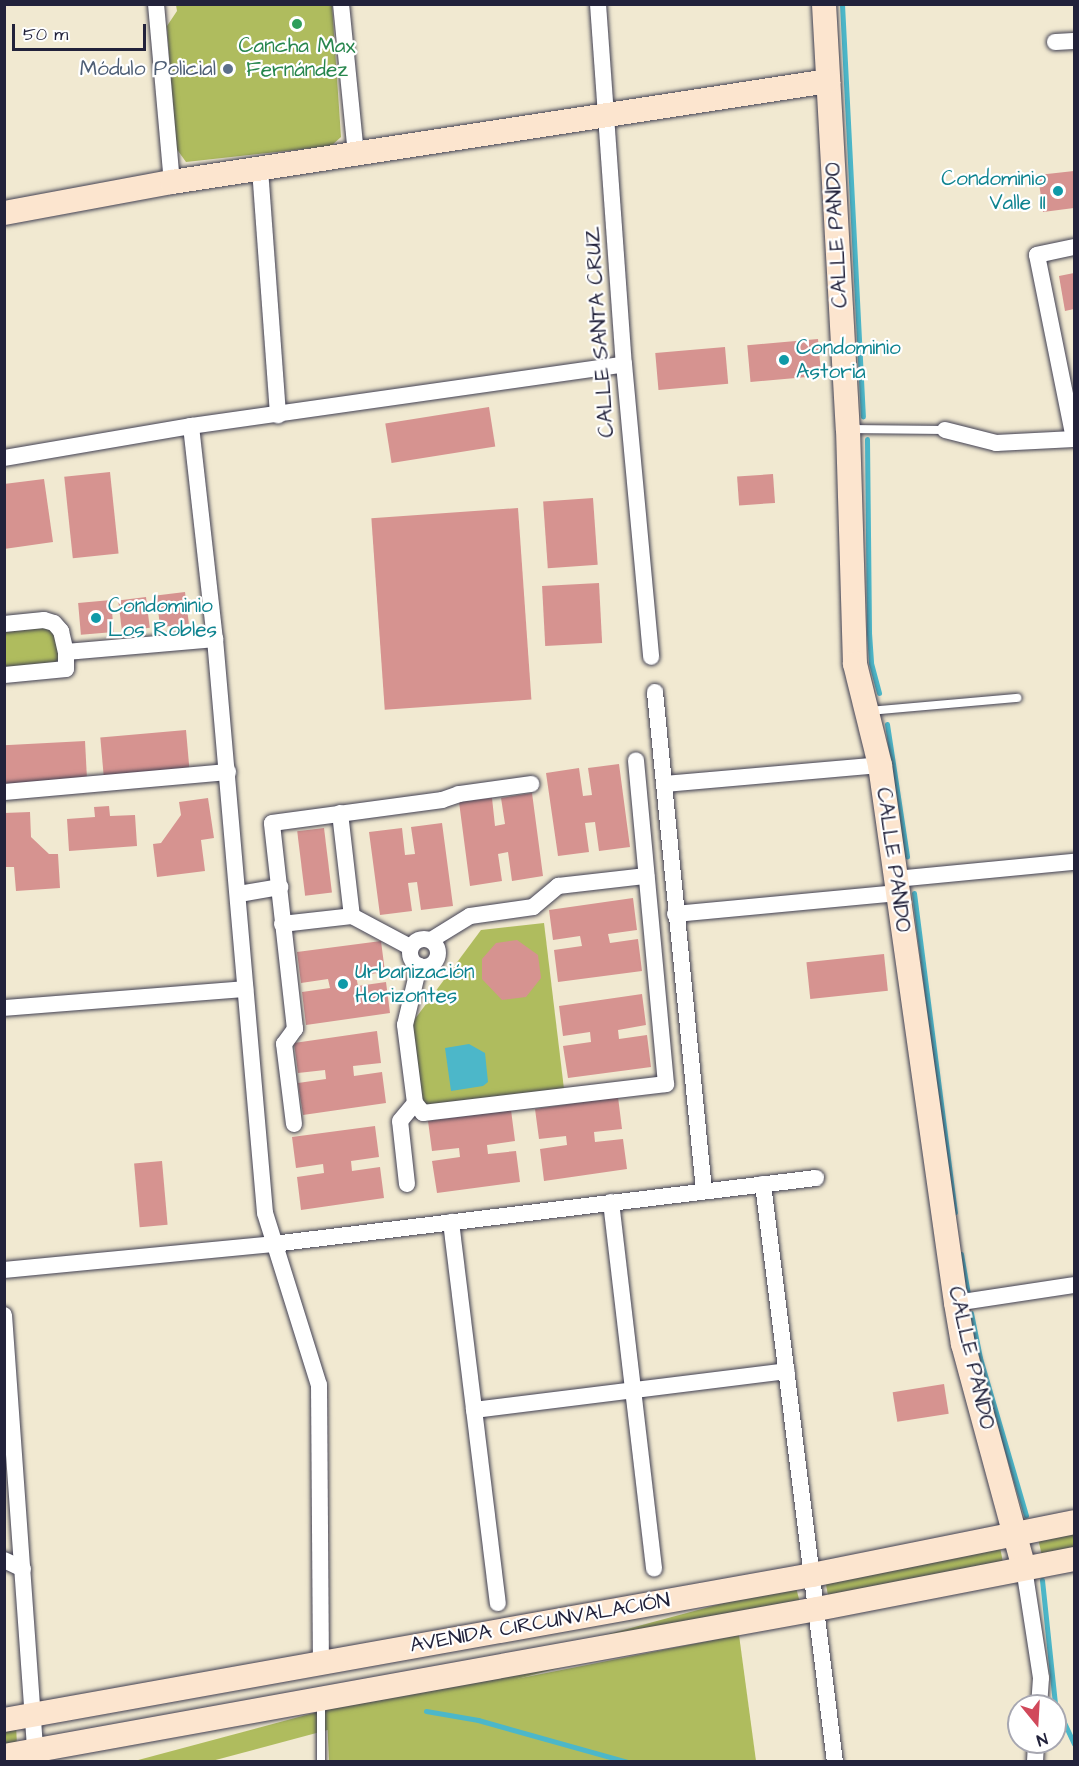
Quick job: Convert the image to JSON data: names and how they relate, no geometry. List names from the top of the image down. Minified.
{"streets":{"street":["CALLE PANDO","CALLE SANTA CRUZ","AVENIDA CIRCUNVALACIÓN"]},"crossings":[["CALLE PANDO","AVENIDA CIRCUNVALACIÓN"]],"places":["Cancha Max Fernández","Módulo Policial","Condominio Valle II","Condominio Astoria","Condominio Los Robles","Urbanización Horizontes"],"scale_bar":"50 m","north":"bottom"}
